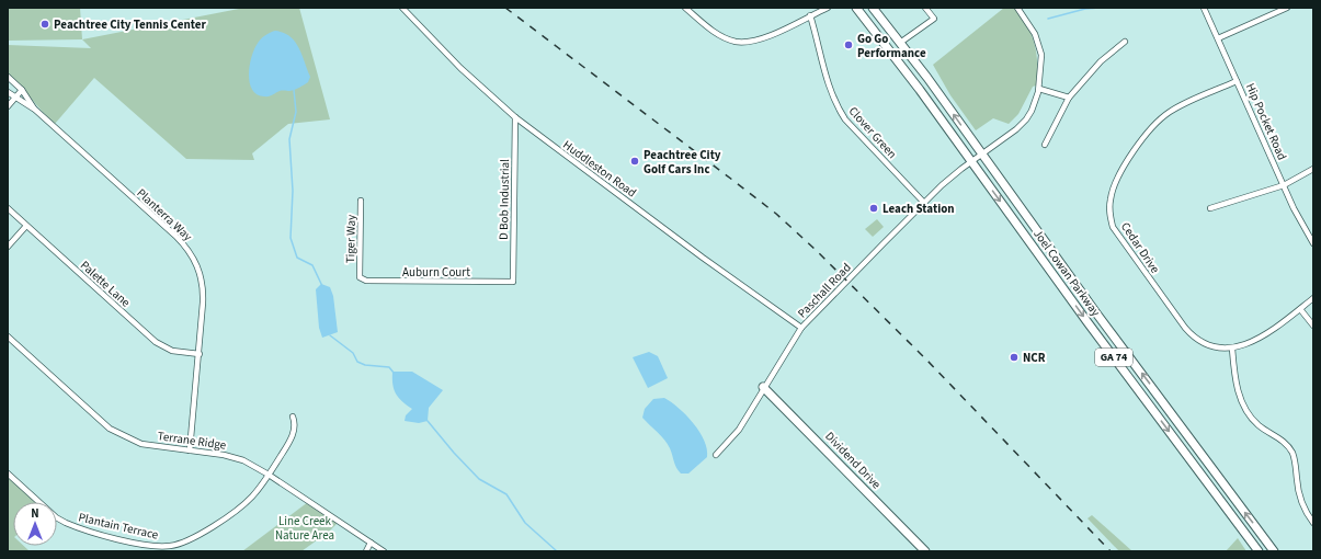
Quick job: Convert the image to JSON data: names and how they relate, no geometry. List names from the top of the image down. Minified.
{"streets":{"main road":["Joel Cowan Parkway","GA 74","Dividend Drive"],"street":["Hip Pocket Road","Clover Green","Huddleston Road","D Bob Industrial","Planterra Way","Tiger Way","Cedar Drive","Auburn Court","Palette Lane","Paschall Road","Terrane Ridge","Plantain Terrace"]},"crossings":[["Hip Pocket Road","Cedar Drive"],["Clover Green","Paschall Road"],["Huddleston Road","D Bob Industrial"],["Huddleston Road","Paschall Road"],["D Bob Industrial","Auburn Court"],["Planterra Way","Palette Lane"],["Planterra Way","Terrane Ridge"],["Tiger Way","Auburn Court"],["Joel Cowan Parkway","Paschall Road"],["Paschall Road","Dividend Drive"],["Terrane Ridge","Plantain Terrace"]],"parks":["Line Creek Nature Area"],"places":["Peachtree City Tennis Center","Go Go Performance","Peachtree City Golf Cars Inc","Leach Station","NCR"],"north":"top"}
